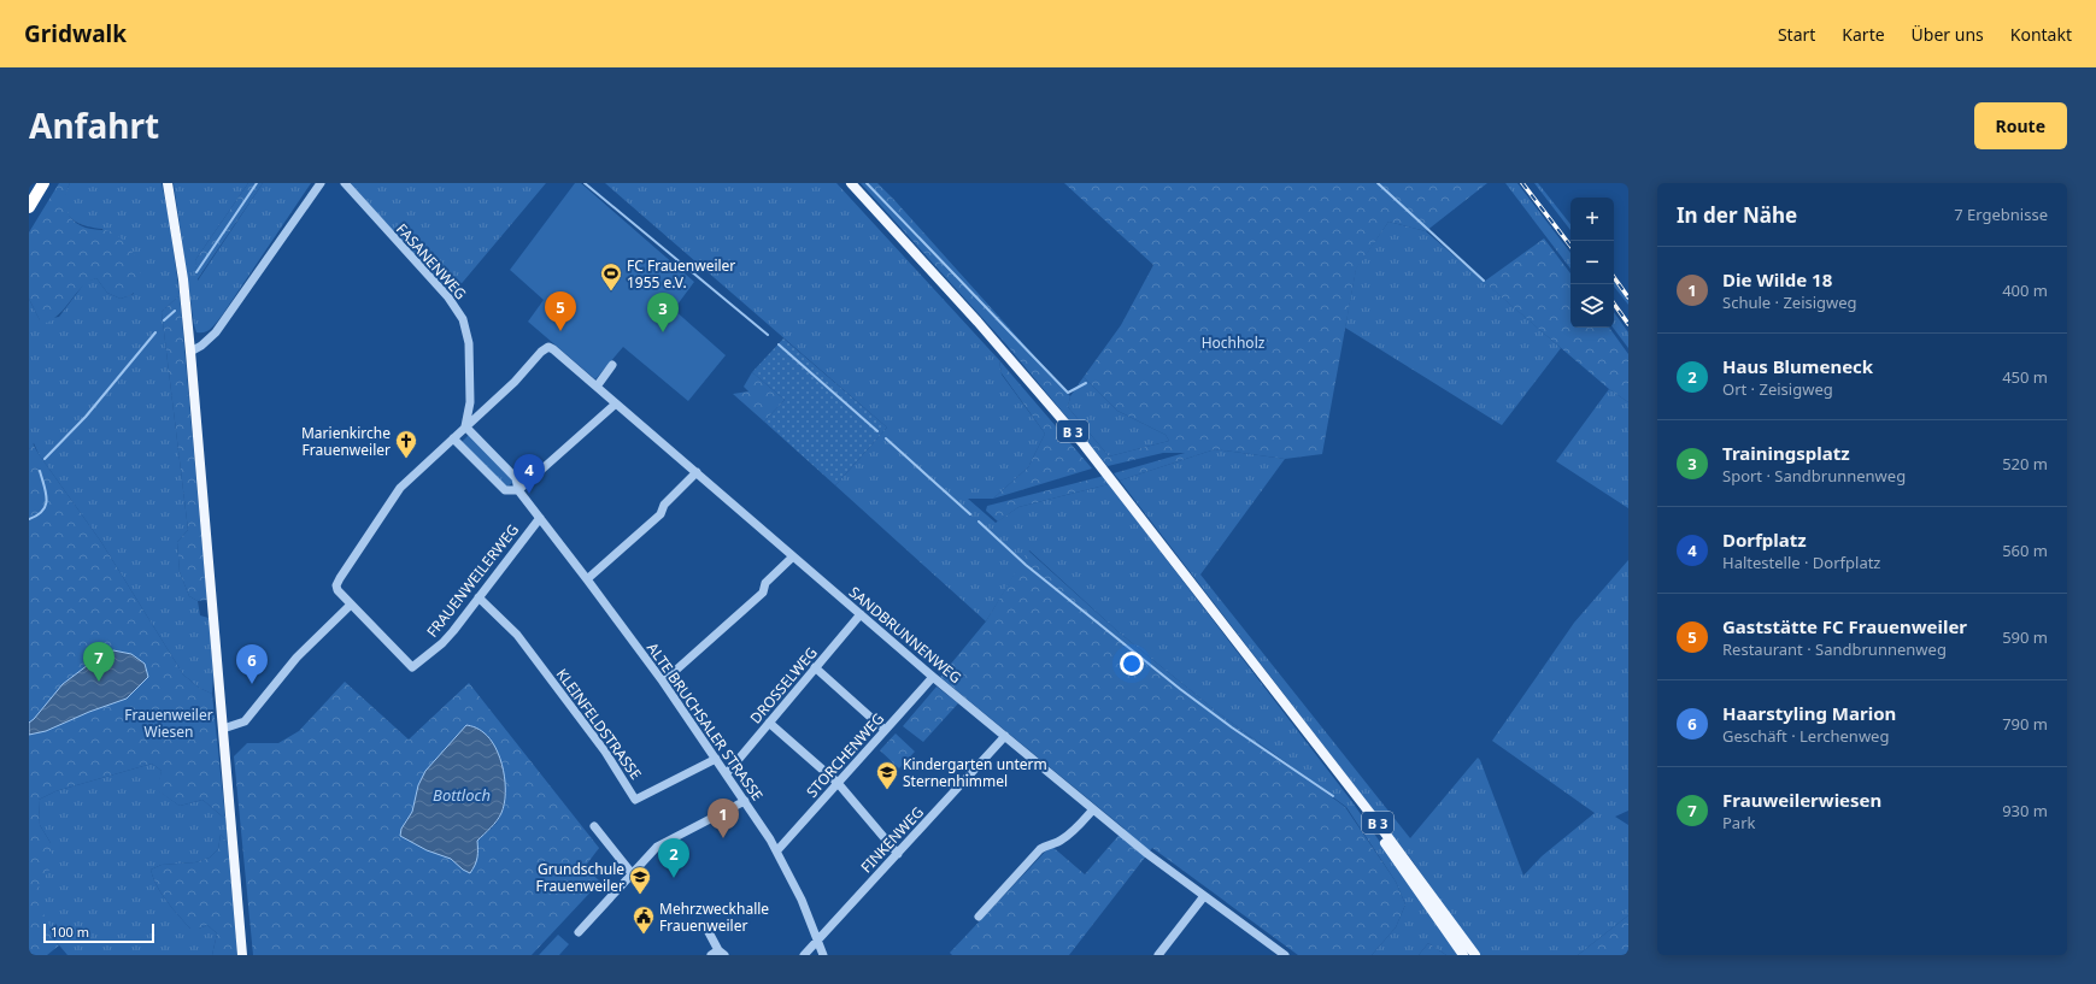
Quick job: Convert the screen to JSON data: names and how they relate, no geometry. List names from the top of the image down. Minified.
{"streets":{"main road":["B 3"],"street":["FASANENWEG","FRAUENWEILERWEG","SANDBRUNNENWEG","DROSSELWEG","ALTE BRUCHSALER STRASSE","KLEINFELDSTRASSE","STORCHENWEG","FINKENWEG"]},"crossings":[["FASANENWEG","SANDBRUNNENWEG"],["FASANENWEG","ALTE BRUCHSALER STRASSE"],["FRAUENWEILERWEG","ALTE BRUCHSALER STRASSE"],["FRAUENWEILERWEG","KLEINFELDSTRASSE"],["SANDBRUNNENWEG","DROSSELWEG"],["SANDBRUNNENWEG","ALTE BRUCHSALER STRASSE"],["SANDBRUNNENWEG","STORCHENWEG"],["SANDBRUNNENWEG","FINKENWEG"],["DROSSELWEG","ALTE BRUCHSALER STRASSE"],["ALTE BRUCHSALER STRASSE","KLEINFELDSTRASSE"],["ALTE BRUCHSALER STRASSE","STORCHENWEG"],["ALTE BRUCHSALER STRASSE","FINKENWEG"]],"water":["Bottloch"],"parks":["Hochholz","Frauenweiler Wiesen"],"places":{"sports":["FC Frauenweiler 1955 e.V."],"church":["Marienkirche Frauenweiler"],"school or university":["Kindergarten unterm Sternenhimmel","Grundschule Frauenweiler"],"public building":["Mehrzweckhalle Frauenweiler"]},"scale_bar":"100 m","page":{"header":"Gridwalk","nav":["Start","Karte","Über uns","Kontakt"],"title":"Anfahrt","buttons":"Route","heading":["In der Nähe","7 Ergebnisse"],"map_buttons":["+","−"],"list":[{"mark":"1","name":"Die Wilde 18","note":"Schule · Zeisigweg","value":"400 m"},{"mark":"2","name":"Haus Blumeneck","note":"Ort · Zeisigweg","value":"450 m"},{"mark":"3","name":"Trainingsplatz","note":"Sport · Sandbrunnenweg","value":"520 m"},{"mark":"4","name":"Dorfplatz","note":"Haltestelle · Dorfplatz","value":"560 m"},{"mark":"5","name":"Gaststätte FC Frauenweiler","note":"Restaurant · Sandbrunnenweg","value":"590 m"},{"mark":"6","name":"Haarstyling Marion","note":"Geschäft · Lerchenweg","value":"790 m"},{"mark":"7","name":"Frauweilerwiesen","note":"Park","value":"930 m"}],"pins":["5","3","4","7","6","1","2"],"scale":"100 m"}}
